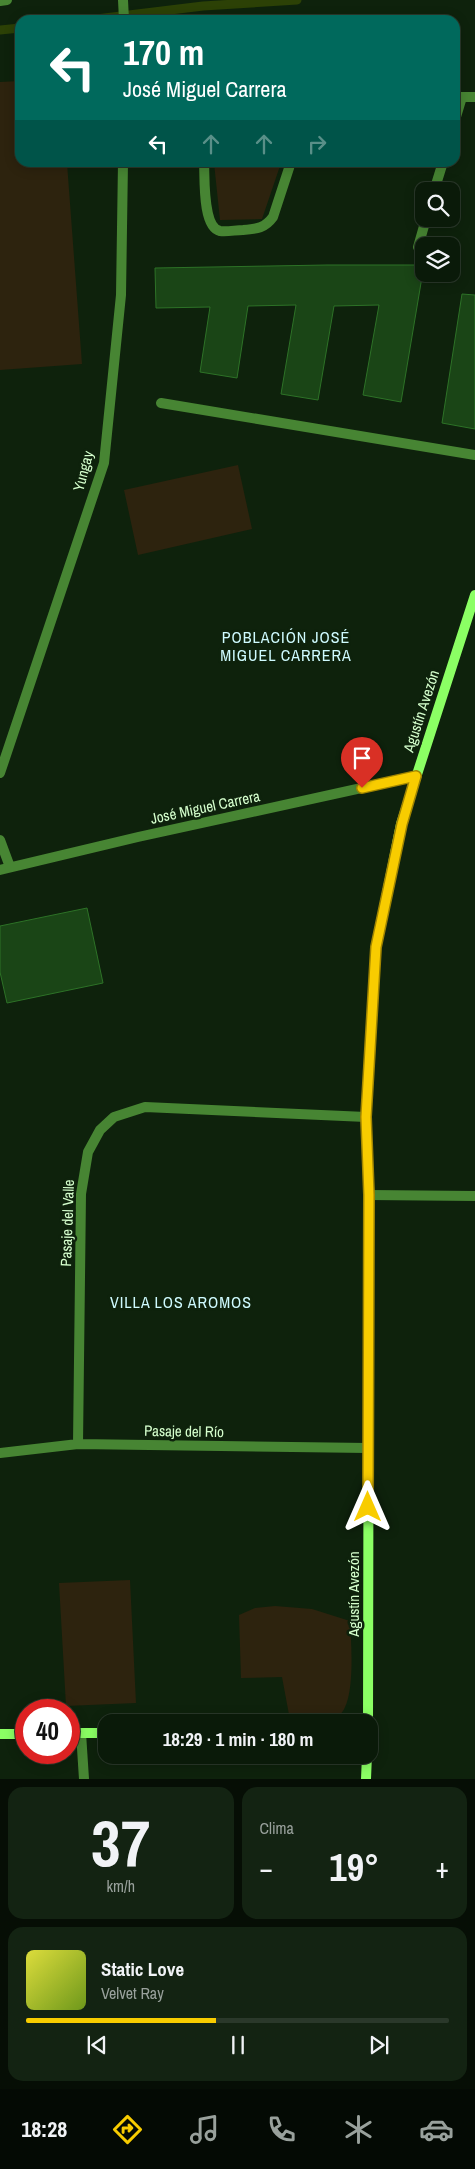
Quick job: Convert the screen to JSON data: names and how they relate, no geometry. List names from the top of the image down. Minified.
{"streets":{"street":["Yungay","Agustín Avezón","José Miguel Carrera","Pasaje del Valle","Pasaje del Río"]},"crossings":[["Agustín Avezón","José Miguel Carrera"],["Agustín Avezón","Pasaje del Valle"],["Agustín Avezón","Pasaje del Río"],["Pasaje del Valle","Pasaje del Río"]],"districts":["POBLACIÓN JOSÉ MIGUEL CARRERA","VILLA LOS AROMOS"],"page":{"turn":["170 m","José Miguel Carrera"],"limit":"40","trip":"18:29 · 1 min · 180 m","tile":[["37","km/h"],"Clima"],"heat":["−","19°","+"],"song":["Static Love","Velvet Ray"],"tabs":"18:28"}}
